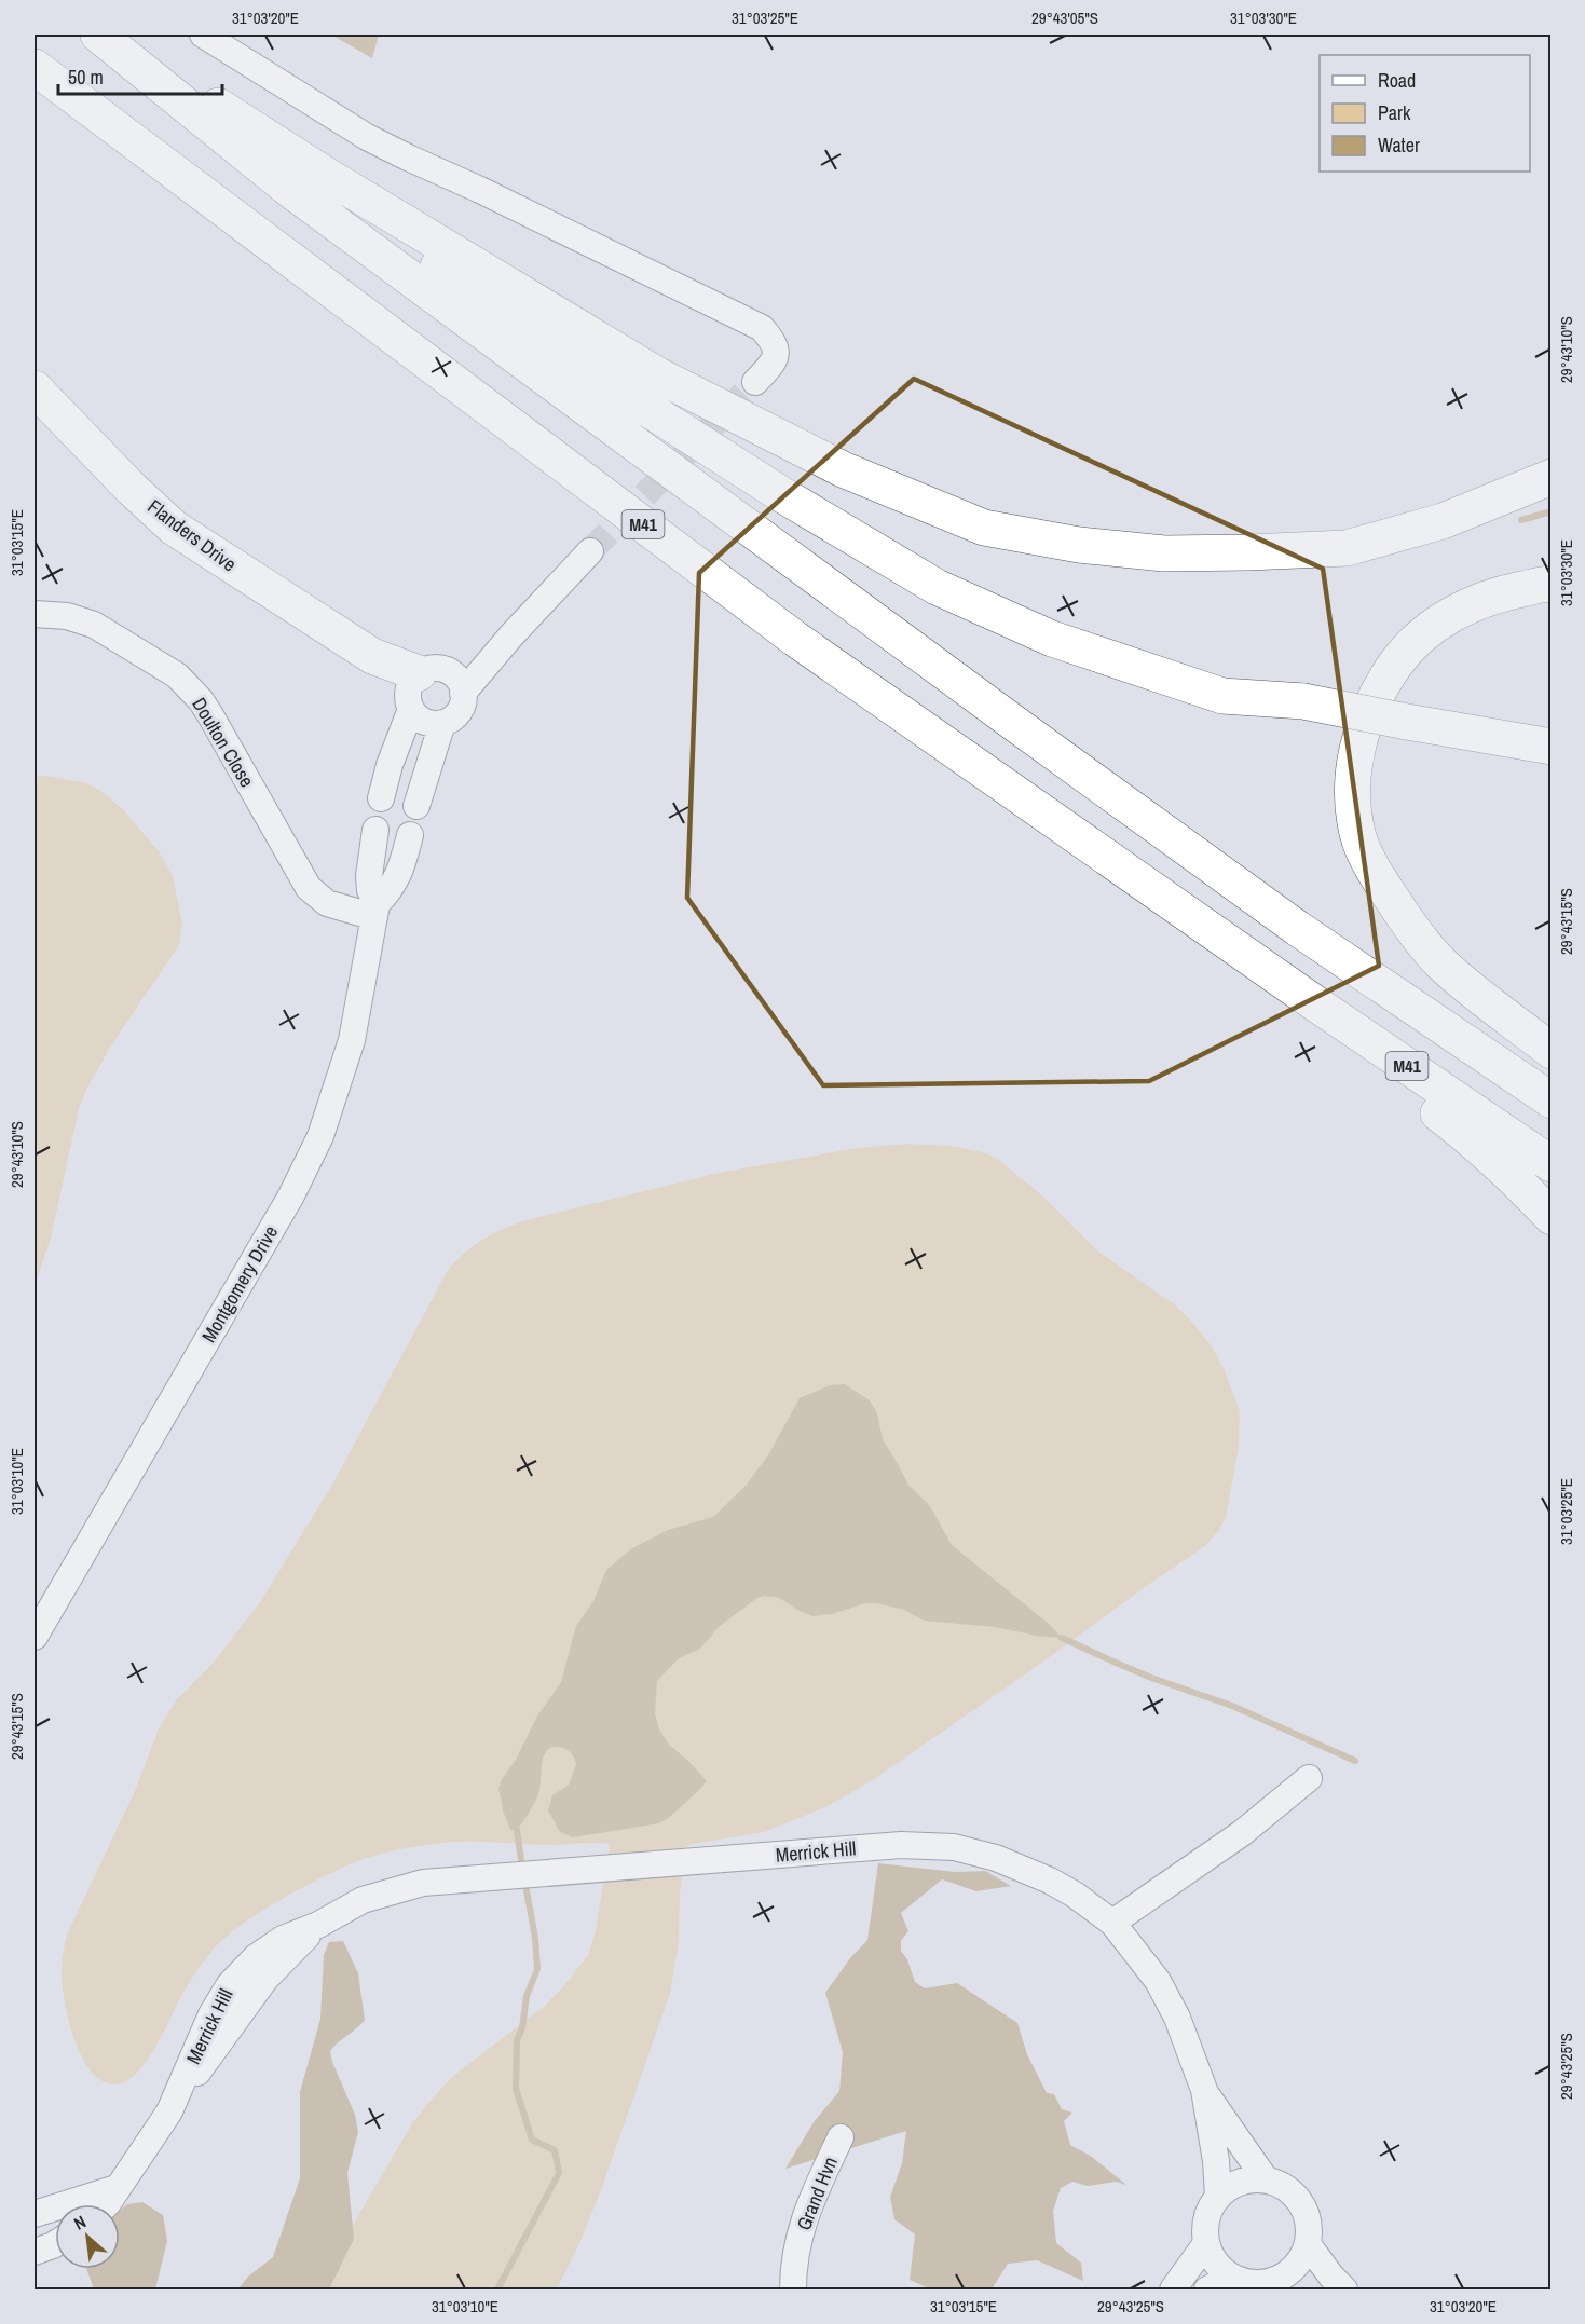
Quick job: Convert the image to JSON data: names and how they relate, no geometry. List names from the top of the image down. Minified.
{"streets":{"main road":["M41","Flanders Drive"],"street":["Doulton Close","Montgomery Drive","Merrick Hill","Grand Hvn"]},"crossings":[["Doulton Close","Montgomery Drive"]],"legend":["Road","Park","Water"],"scale_bar":"50 m","north":"top left","coordinates":["31°03'20\"E","31°03'25\"E","29°43'05\"S","31°03'30\"E","29°43'10\"S","31°03'15\"E","29°43'15\"S","31°03'10\"E","29°43'25\"S"]}
